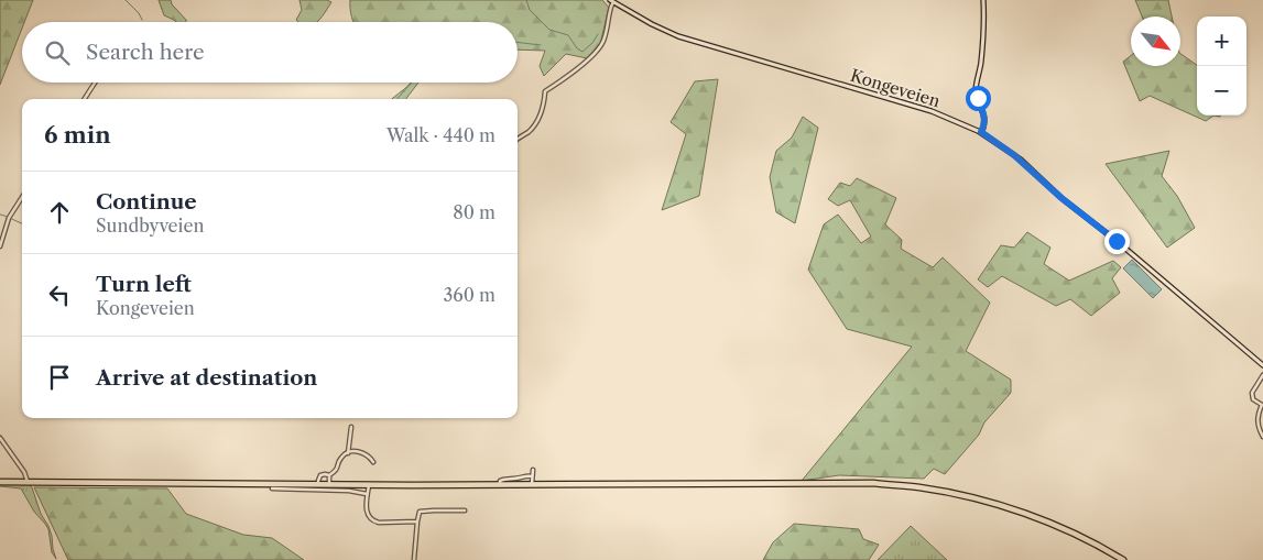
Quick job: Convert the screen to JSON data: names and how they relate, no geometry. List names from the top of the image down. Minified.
{"streets":{"main road":["Kongeveien"]},"north":"bottom right","page":{"map_buttons":["+","−"],"search":"Search here","heading":["6 min","Walk · 440 m"],"list":[["Continue","Sundbyveien","80 m"],["Turn left","Kongeveien","360 m"],"Arrive at destination"]}}
